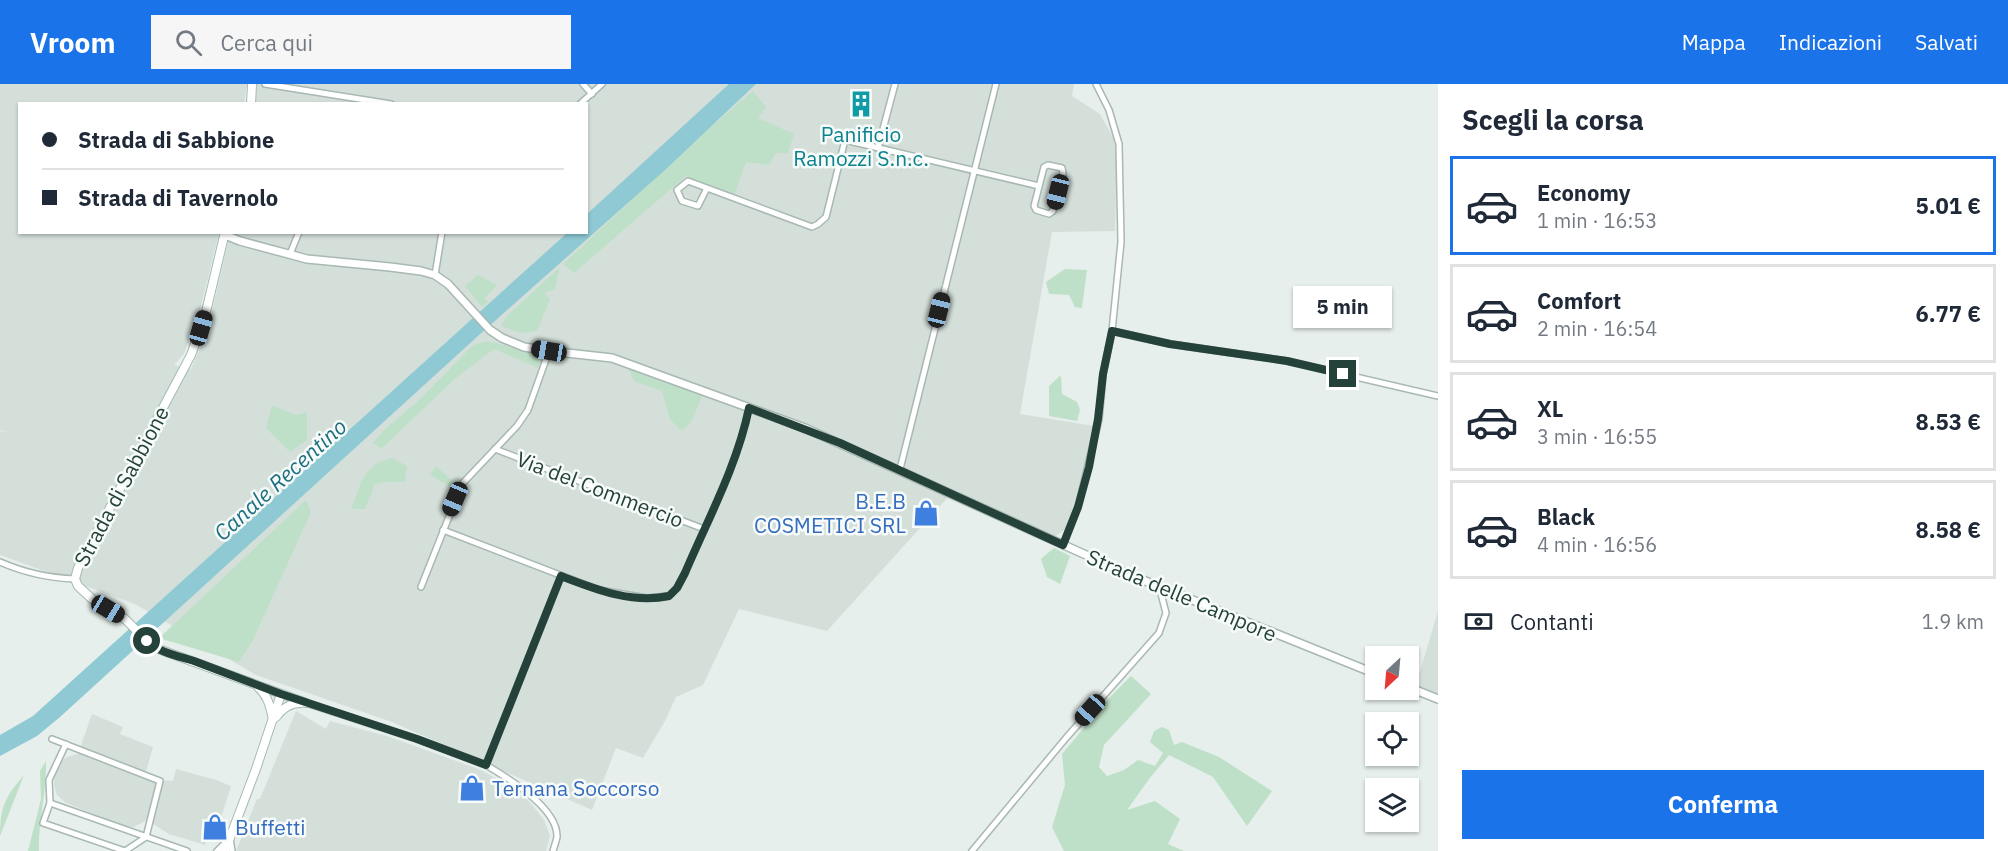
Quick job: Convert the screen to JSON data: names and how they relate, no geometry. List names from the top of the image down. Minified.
{"streets":{"main road":["Strada di Sabbione"],"street":["Via del Commercio","Strada delle Campore"]},"crossings":[["Via del Commercio","Strada delle Campore"]],"water":["Canale Recentino"],"places":{"building":["Panificio Ramozzi S.n.c."],"shop":["B.E.B COSMETICI SRL","Ternana Soccorso","Buffetti"]},"north":"bottom left","page":{"header":"Vroom","search":"Cerca qui","nav":["Mappa","Indicazioni","Salvati"],"heading":"Scegli la corsa","banner":["Strada di Sabbione","Strada di Tavernolo"],"list":[{"name":"Economy","note":"1 min · 16:53","value":"5.01 €"},{"name":"Comfort","note":"2 min · 16:54","value":"6.77 €"},{"name":"XL","note":"3 min · 16:55","value":"8.53 €"},{"name":"Black","note":"4 min · 16:56","value":"8.58 €"}],"bubble":"5 min","pay":["Contanti","1.9 km"],"buttons":"Conferma"}}
